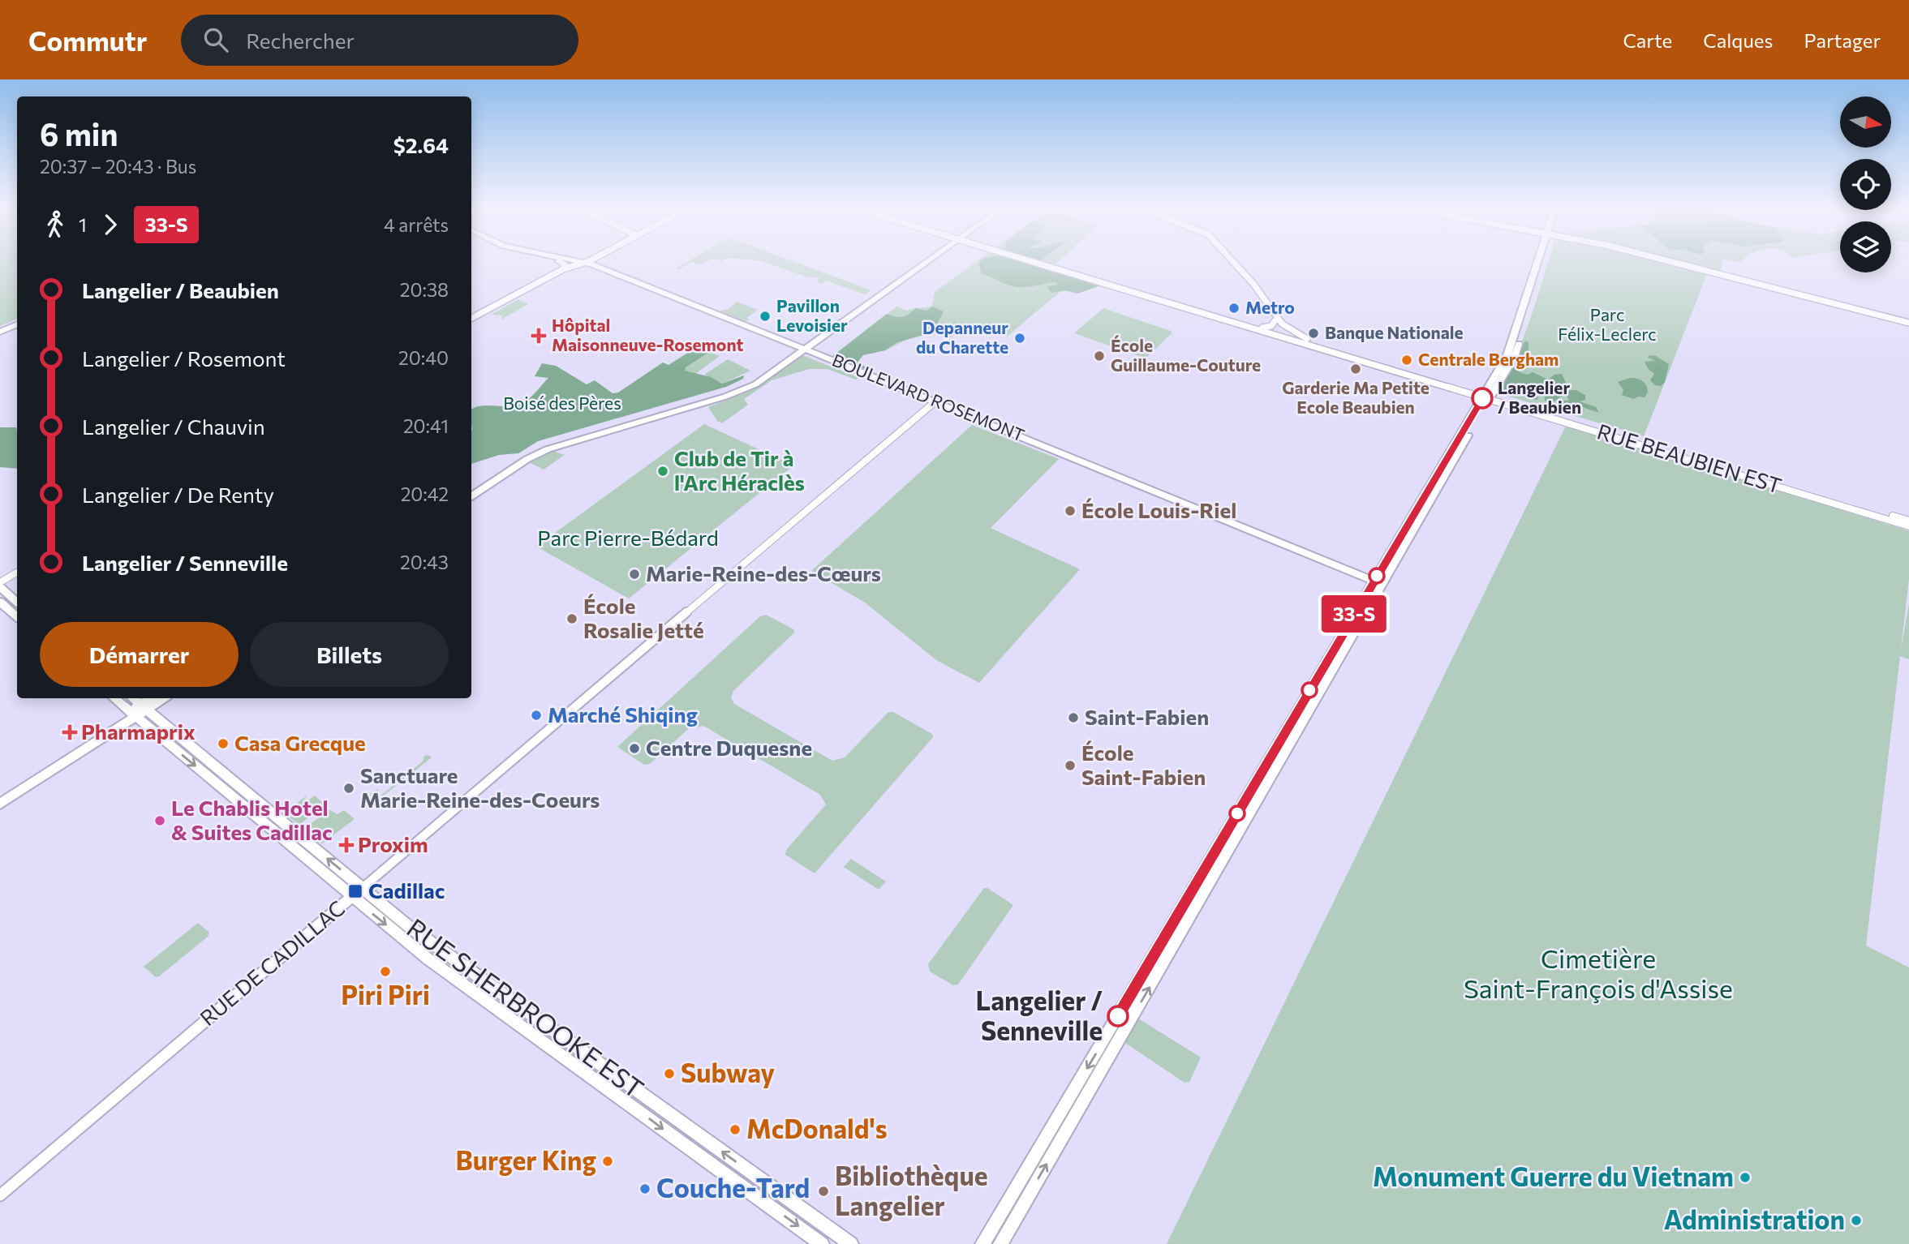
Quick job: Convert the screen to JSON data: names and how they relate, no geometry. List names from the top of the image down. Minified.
{"streets":{"main road":["BOULEVARD ROSEMONT","RUE SHERBROOKE EST"],"street":["RUE BEAUBIEN EST","RUE DE CADILLAC"]},"crossings":[["BOULEVARD ROSEMONT","RUE DE CADILLAC"],["RUE DE CADILLAC","RUE SHERBROOKE EST"]],"parks":["Parc Félix-Leclerc","Boisé des Pères","Parc Pierre-Bédard","Cimetière Saint-François d'Assise"],"places":{"other":["Metro","Pavillon Levoisier","Banque Nationale","Depanneur du Charette","École Guillaume-Couture","Centrale Bergham","Garderie Ma Petite Ecole Beaubien","Langelier / Beaubien","Club de Tir à l'Arc Héraclès","École Louis-Riel","Marie-Reine-des-Cœurs","École Rosalie Jetté","Marché Shiqing","Saint-Fabien","Casa Grecque","Centre Duquesne","École Saint-Fabien","Sanctuare Marie-Reine-des-Coeurs","Le Chablis Hotel & Suites Cadillac","Piri Piri","Langelier / Senneville","Subway","McDonald's","Burger King","Monument Guerre du Vietnam","Couche-Tard","Bibliothèque Langelier","Administration"],"health":["Hôpital Maisonneuve-Rosemont","Pharmaprix","Proxim"],"transit":["Cadillac"]},"lines":["bus line 33-S"],"north":"right","page":{"header":"Commutr","search":"Rechercher","nav":["Carte","Calques","Partager"],"on_map":"33-S","heading":["6 min","20:37 – 20:43 · Bus","$2.64"],"legs":["1","33-S","4 arrêts"],"list":[{"name":"Langelier / Beaubien","value":"20:38"},{"name":"Langelier / Rosemont","value":"20:40"},{"name":"Langelier / Chauvin","value":"20:41"},{"name":"Langelier / De Renty","value":"20:42"},{"name":"Langelier / Senneville","value":"20:43"}],"buttons":["Démarrer","Billets"]}}
